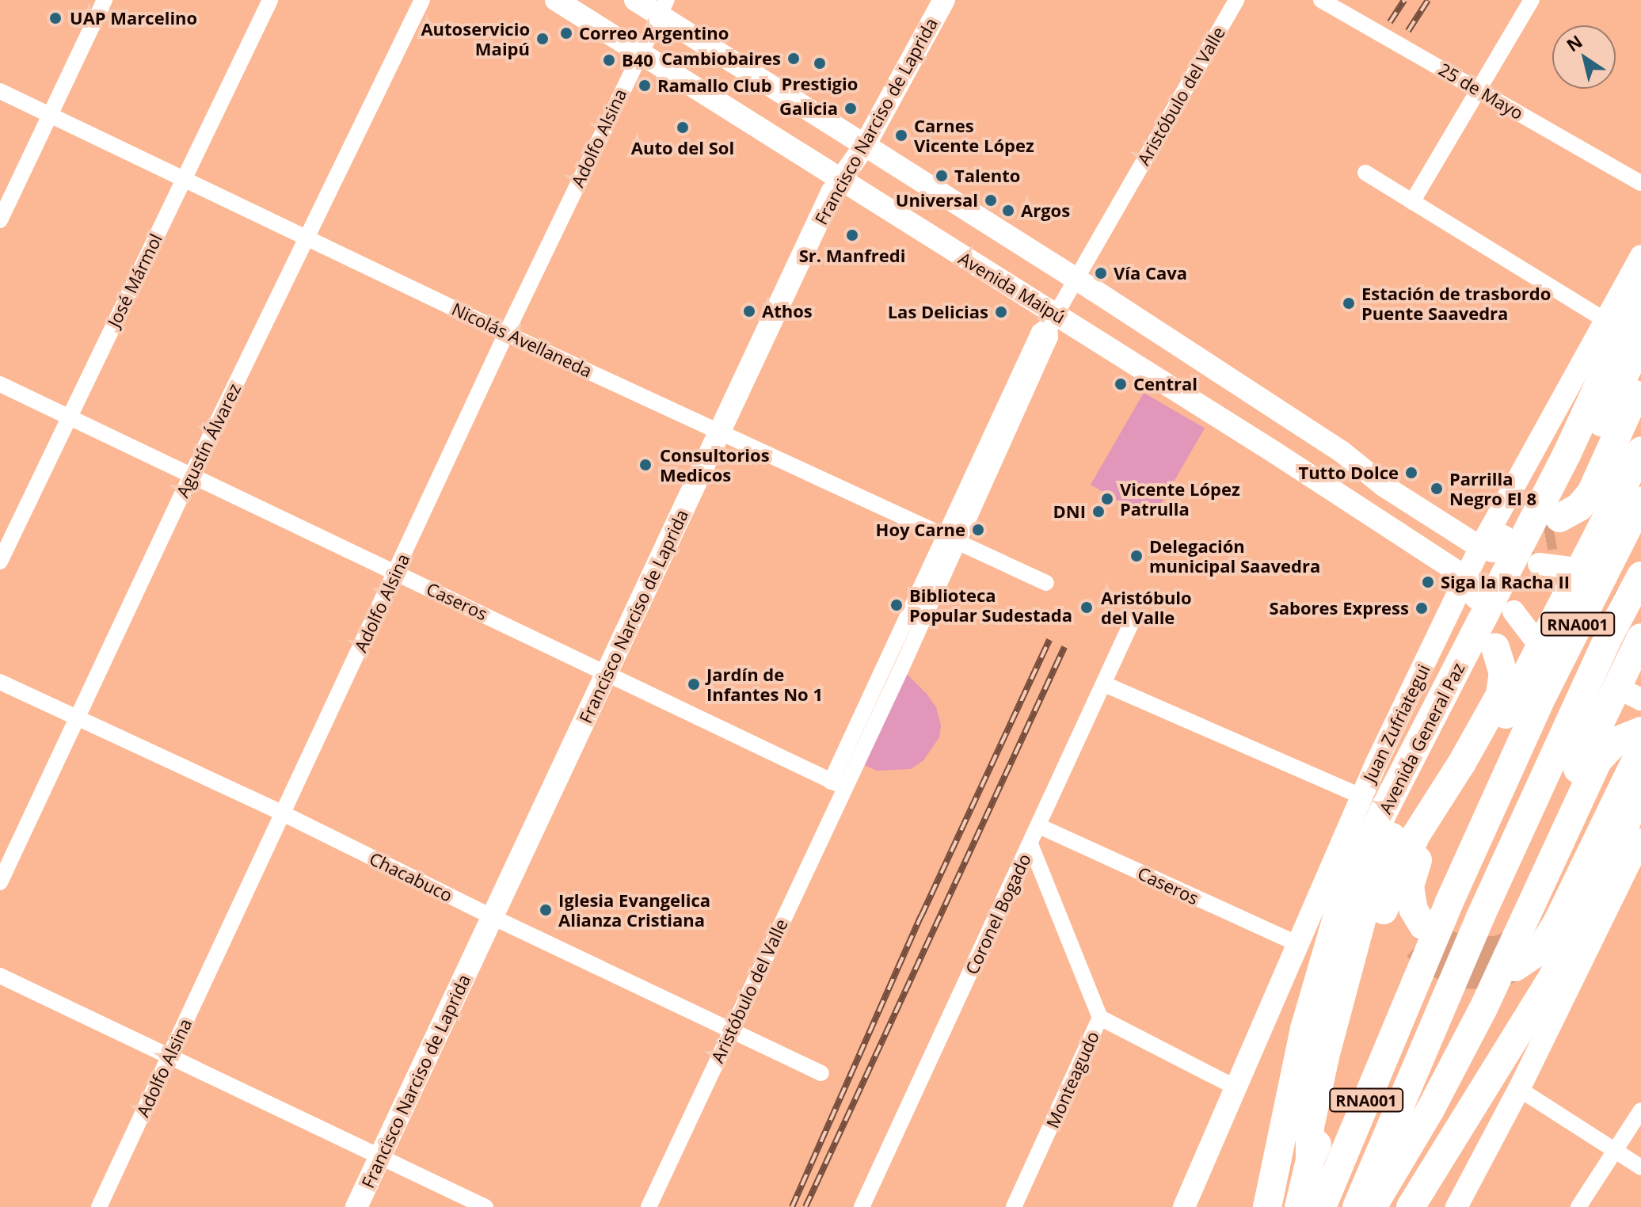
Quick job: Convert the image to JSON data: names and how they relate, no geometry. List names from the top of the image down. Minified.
{"streets":{"highway":["RNA001","Avenida General Paz"],"street":["25 de Mayo","Aristóbulo del Valle","Francisco Narciso de Laprida","Adolfo Alsina","José Mármol","Avenida Maipú","Nicolás Avellaneda","Agustín Álvarez","Caseros","Juan Zufriategui","Chacabuco","Coronel Bogado","Monteagudo"]},"crossings":[["Aristóbulo del Valle","Avenida Maipú"],["Aristóbulo del Valle","Nicolás Avellaneda"],["Aristóbulo del Valle","Caseros"],["Aristóbulo del Valle","Chacabuco"],["Francisco Narciso de Laprida","Avenida Maipú"],["Francisco Narciso de Laprida","Nicolás Avellaneda"],["Francisco Narciso de Laprida","Caseros"],["Francisco Narciso de Laprida","Chacabuco"],["Adolfo Alsina","Avenida Maipú"],["Adolfo Alsina","Nicolás Avellaneda"],["Adolfo Alsina","Caseros"],["Adolfo Alsina","Chacabuco"],["José Mármol","Nicolás Avellaneda"],["José Mármol","Caseros"],["Avenida Maipú","Juan Zufriategui"],["Nicolás Avellaneda","Agustín Álvarez"],["Agustín Álvarez","Caseros"],["Agustín Álvarez","Chacabuco"],["Caseros","Juan Zufriategui"],["Caseros","Coronel Bogado"],["Coronel Bogado","Monteagudo"]],"places":["UAP Marcelino","Correo Argentino","Autoservicio Maipú","Cambiobaires","B40","Prestigio","Ramallo Club","Galicia","Auto del Sol","Carnes Vicente López","Talento","Universal","Argos","Sr. Manfredi","Vía Cava","Estación de trasbordo Puente Saavedra","Athos","Las Delicias","Central","Consultorios Medicos","Tutto Dolce","Parrilla Negro El 8","Vicente López Patrulla","DNI","Hoy Carne","Delegación municipal Saavedra","Siga la Racha II","Biblioteca Popular Sudestada","Aristóbulo del Valle","Sabores Express","Jardín de Infantes No 1","Iglesia Evangelica Alianza Cristiana"],"north":"top left"}
